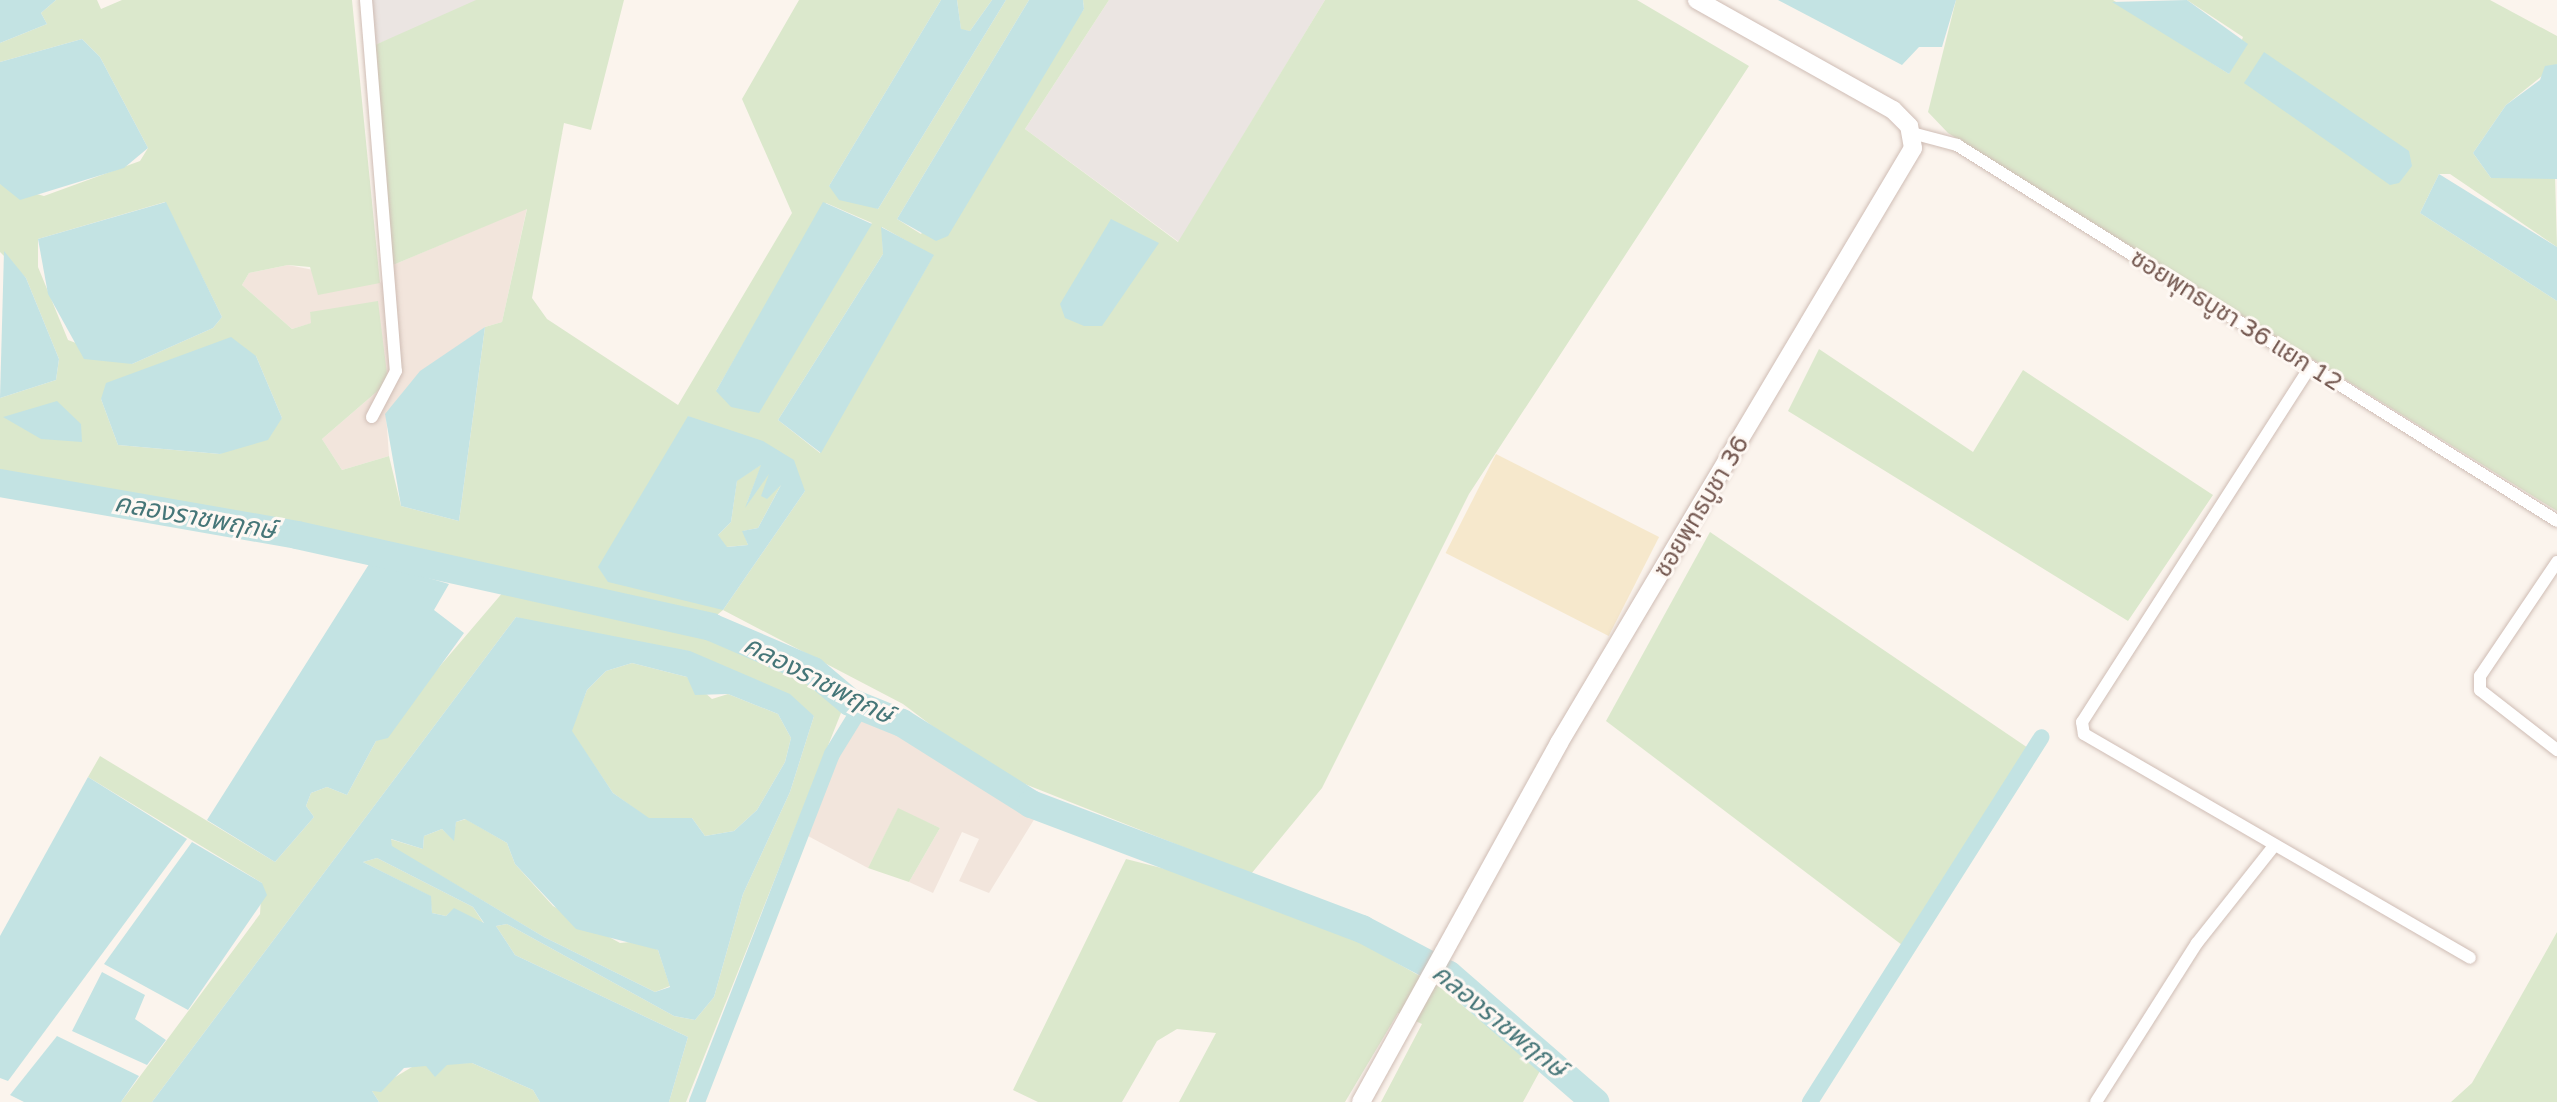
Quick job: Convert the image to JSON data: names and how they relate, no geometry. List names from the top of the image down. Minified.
{"streets":{"street":["ซอยพุทธบูชา 36 แยก 12","ซอยพุทธบูชา 36"]},"crossings":[["ซอยพุทธบูชา 36 แยก 12","ซอยพุทธบูชา 36"]],"water":["คลองราชพฤกษ์"]}
